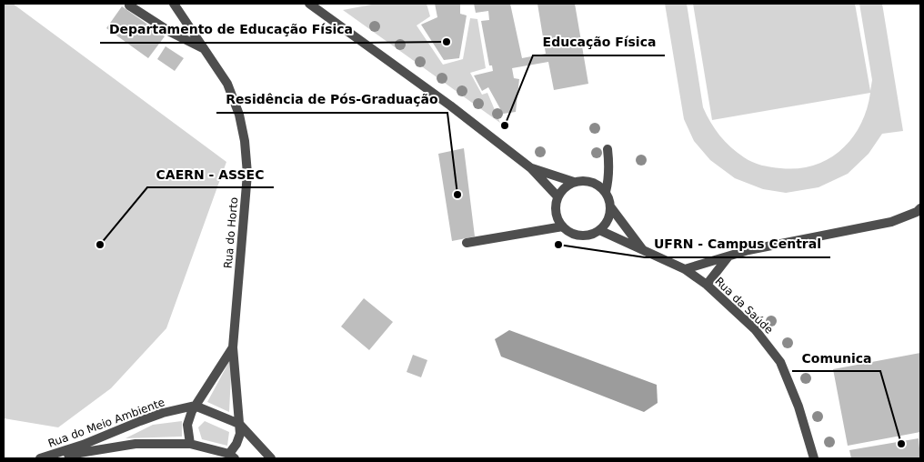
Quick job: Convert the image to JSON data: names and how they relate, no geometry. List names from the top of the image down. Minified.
{"streets":{"lane":["Rua do Horto","Rua da Saúde","Rua do Meio Ambiente"]},"crossings":[["Rua do Horto","Rua do Meio Ambiente"]],"places":["Departamento de Educação Física","Educação Física","Residência de Pós-Graduação","CAERN - ASSEC","UFRN - Campus Central","Comunica"]}
